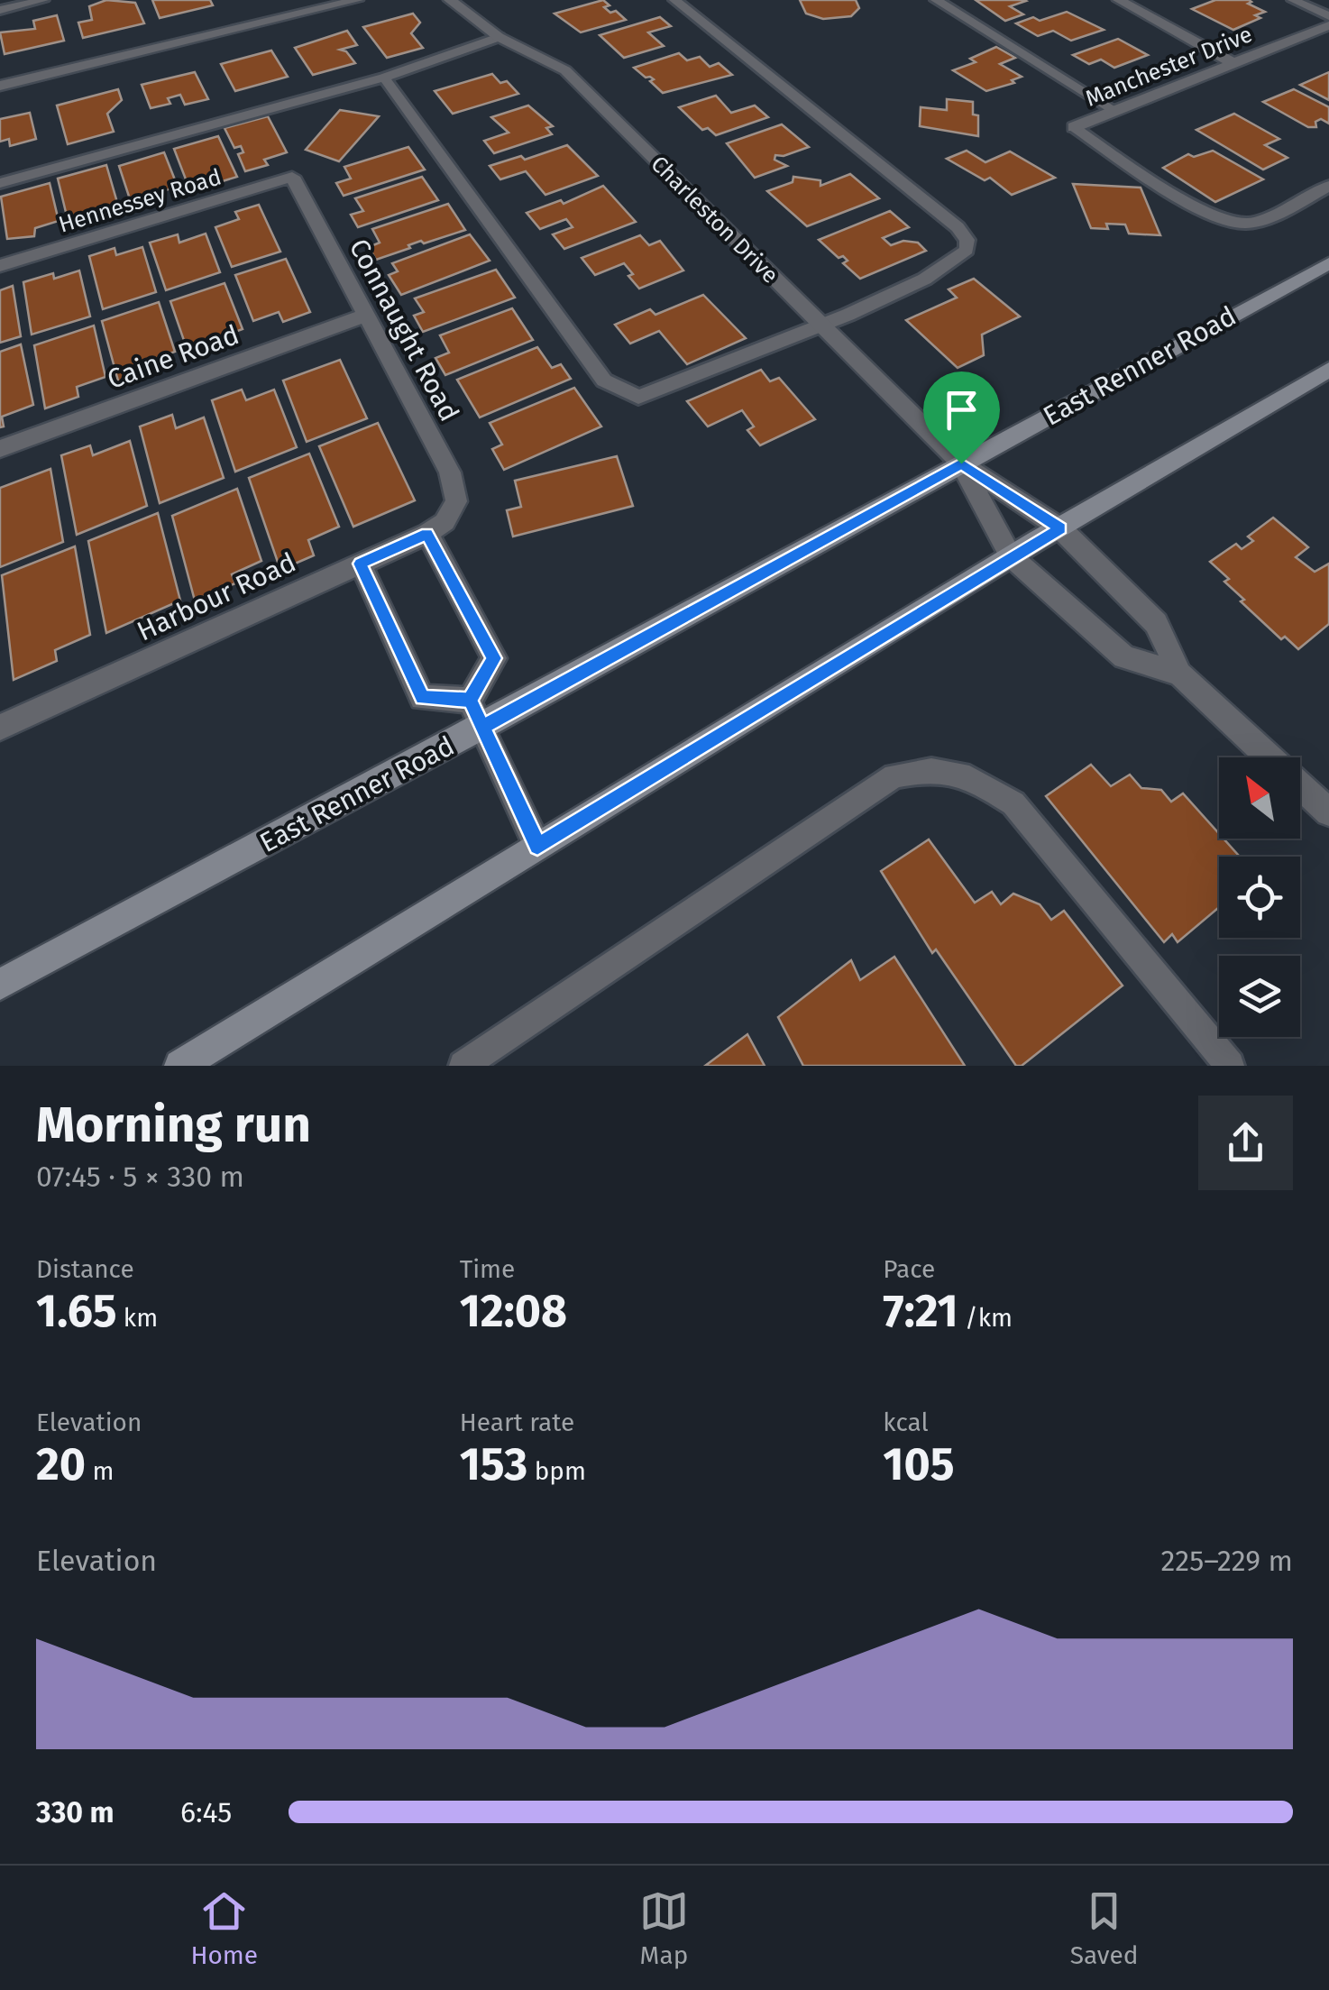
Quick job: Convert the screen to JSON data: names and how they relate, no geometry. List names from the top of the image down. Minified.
{"streets":{"main road":["East Renner Road"],"street":["Manchester Drive","Hennessey Road","Charleston Drive","Connaught Road","Caine Road","Harbour Road"]},"crossings":[["Hennessey Road","Connaught Road"],["Charleston Drive","East Renner Road"],["Connaught Road","Caine Road"],["Connaught Road","Harbour Road"]],"north":"top left","page":{"heading":["Morning run","07:45 · 5 × 330 m"],"stats":[["Distance","1.65 km"],["Time","12:08"],["Pace","7:21 /km"],["Elevation","20 m"],["Heart rate","153 bpm"],["kcal","105"]],"chart":["Elevation","225–229 m"],"list":[{"name":"330 m","note":"6:45"}],"tabs":["Home","Map","Saved"]}}
